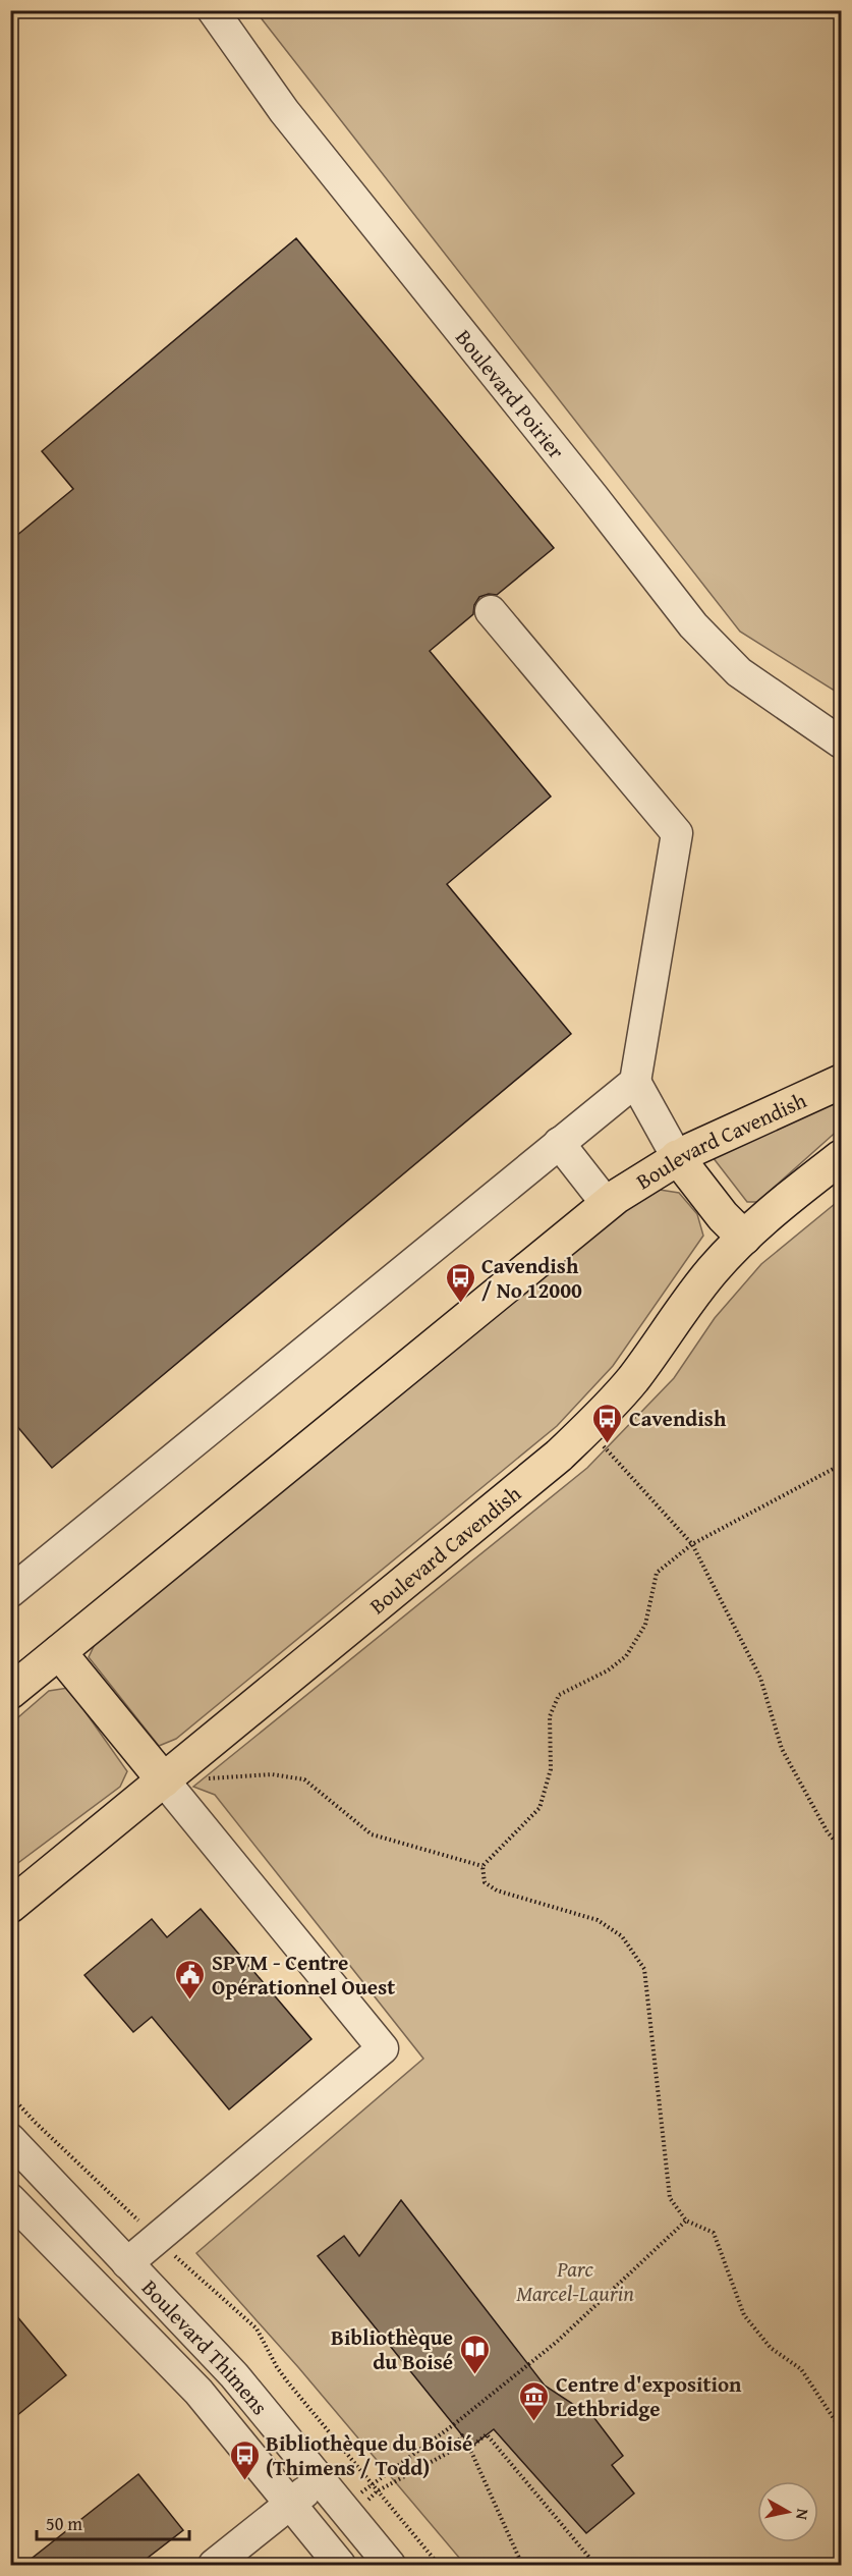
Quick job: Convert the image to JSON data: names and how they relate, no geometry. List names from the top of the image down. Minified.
{"streets":{"main road":["Boulevard Cavendish"],"street":["Boulevard Poirier","Boulevard Thimens"]},"parks":["Parc Marcel-Laurin"],"places":{"bus stop":["Cavendish / No 12000","Cavendish","Bibliothèque du Boisé (Thimens / Todd)"],"public building":["SPVM - Centre Opérationnel Ouest"],"library":["Bibliothèque du Boisé"],"museum":["Centre d'exposition Lethbridge"]},"scale_bar":"50 m","north":"right"}
